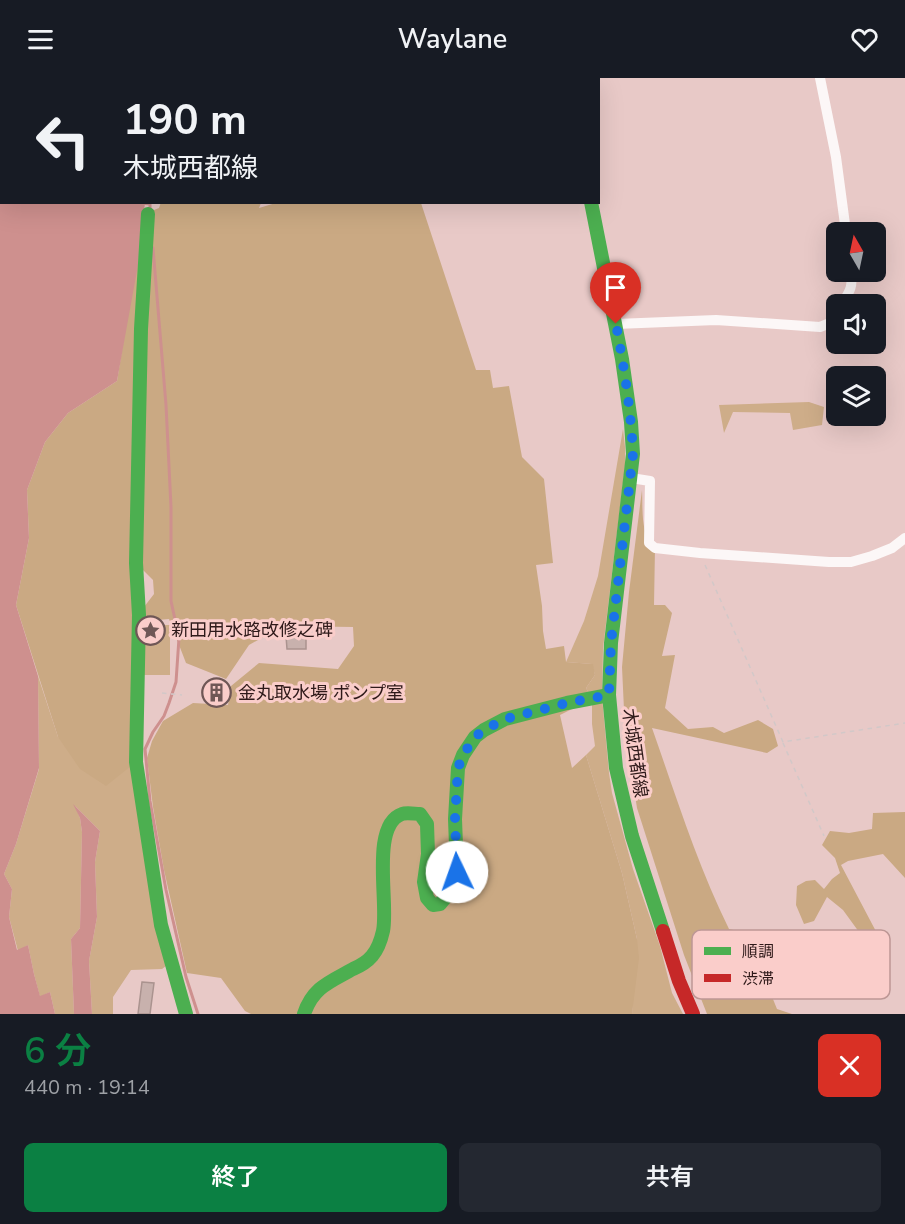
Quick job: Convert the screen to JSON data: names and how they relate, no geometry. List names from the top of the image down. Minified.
{"streets":{"street":["木城西都線"]},"places":{"place":["新田用水路改修之碑"],"building":["金丸取水場 ポンプ室"]},"legend":["順調","渋滞"],"north":"top","page":{"header":"Waylane","turn":["190 m","木城西都線"],"heading":["6 分","440 m · 19:14"],"buttons":["終了","共有"]}}
